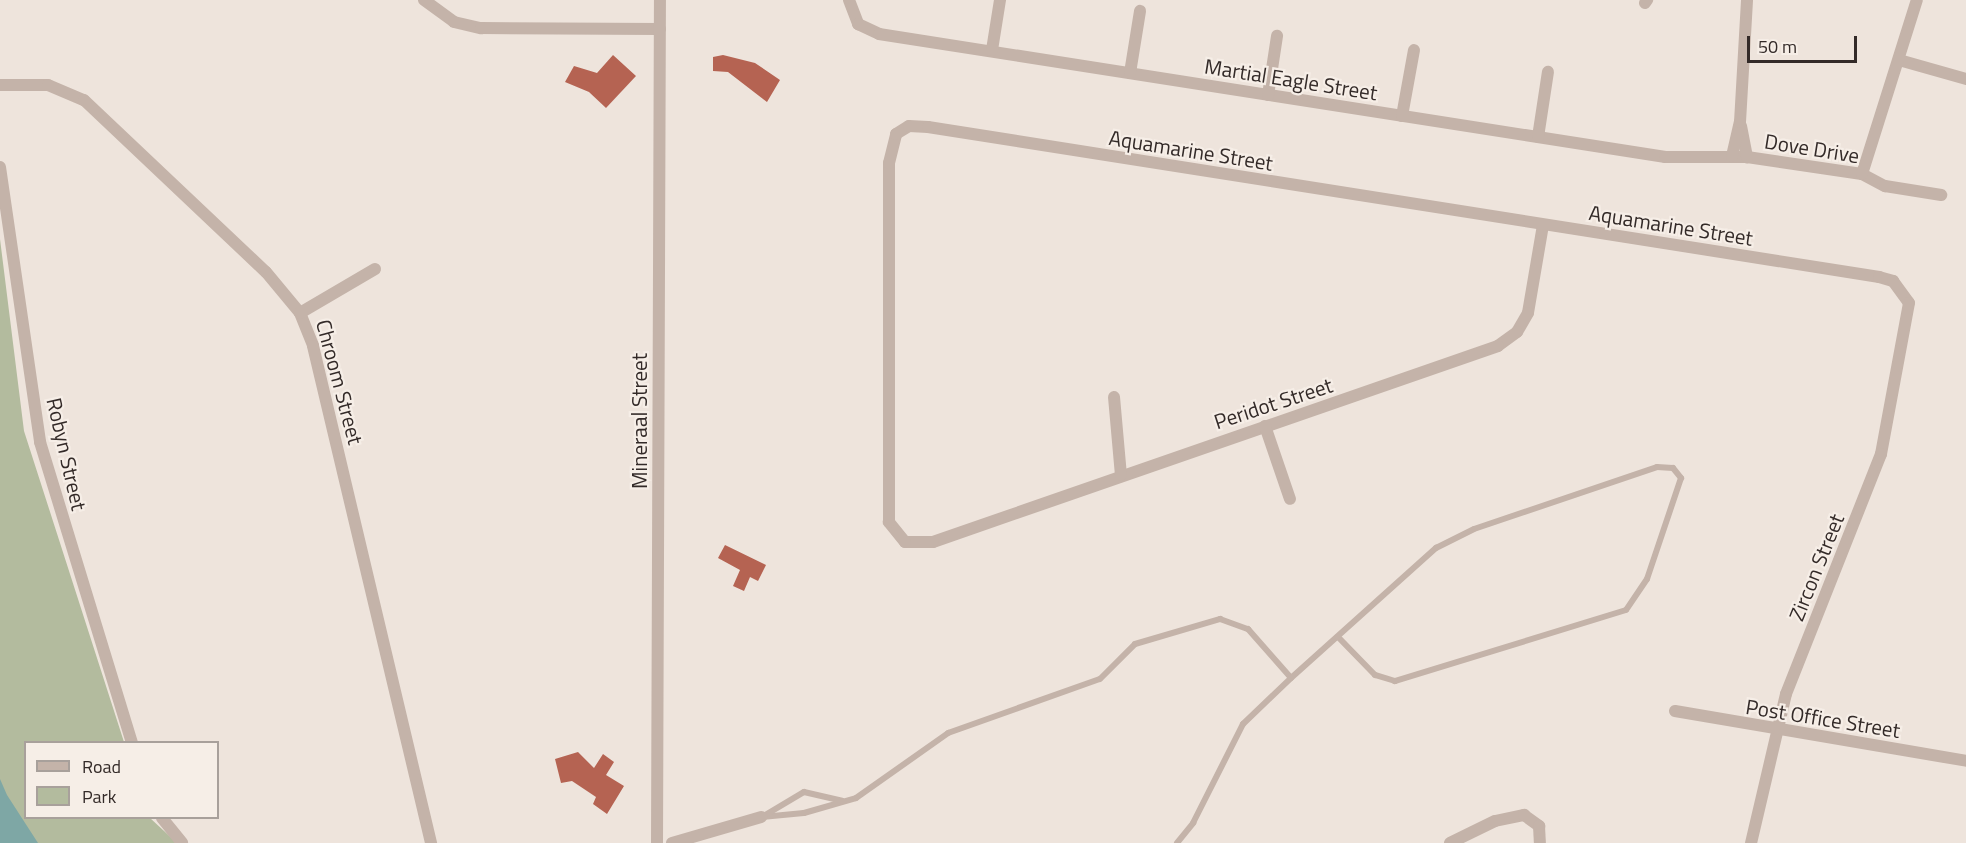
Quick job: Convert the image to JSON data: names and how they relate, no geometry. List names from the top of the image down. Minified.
{"streets":{"street":["Martial Eagle Street","Dove Drive","Aquamarine Street","Chroom Street","Peridot Street","Mineraal Street","Robyn Street","Zircon Street","Post Office Street"]},"crossings":[["Martial Eagle Street","Dove Drive"],["Aquamarine Street","Peridot Street"],["Aquamarine Street","Zircon Street"],["Zircon Street","Post Office Street"]],"legend":["Road","Park"],"scale_bar":"50 m"}
